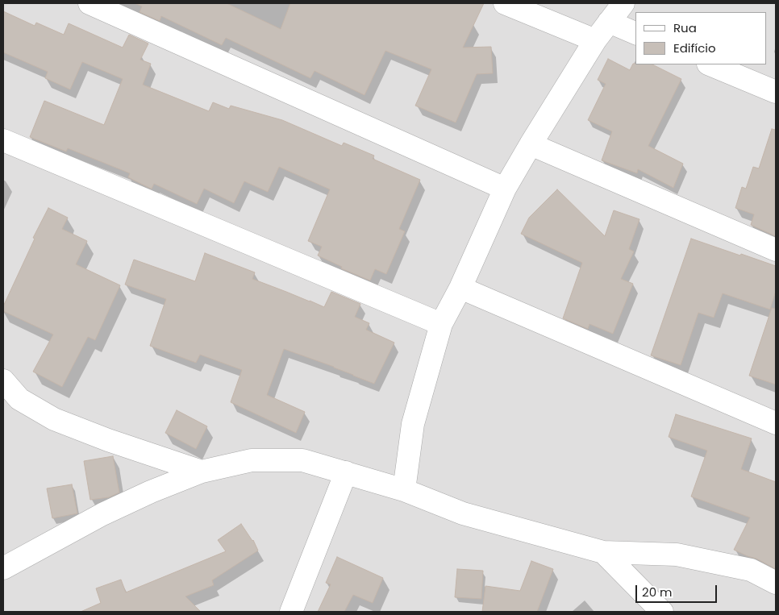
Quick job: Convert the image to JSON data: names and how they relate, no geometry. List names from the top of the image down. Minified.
{"legend":["Rua","Edifício"],"scale_bar":"20 m"}
